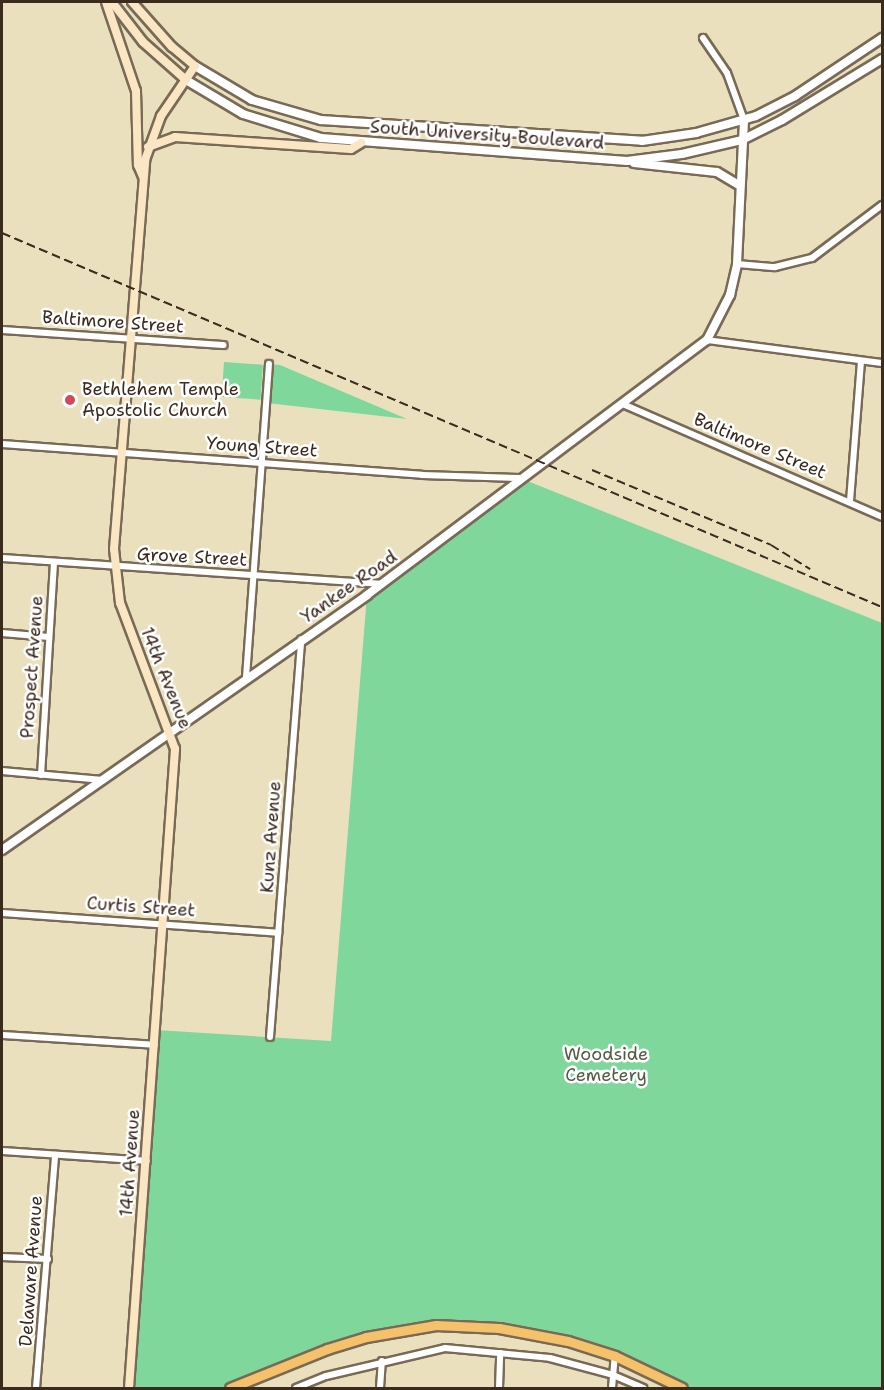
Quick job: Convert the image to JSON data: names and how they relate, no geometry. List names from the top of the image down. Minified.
{"streets":{"main road":["South University Boulevard","14th Avenue"],"street":["Baltimore Street","Young Street","Grove Street","Yankee Road","Prospect Avenue","Kunz Avenue","Curtis Street","Delaware Avenue"]},"crossings":[["South University Boulevard","14th Avenue"],["Baltimore Street","Yankee Road"],["Baltimore Street","14th Avenue"],["Young Street","Yankee Road"],["Young Street","14th Avenue"],["Grove Street","Yankee Road"],["Grove Street","Prospect Avenue"],["Grove Street","14th Avenue"],["Yankee Road","14th Avenue"],["Yankee Road","Kunz Avenue"],["14th Avenue","Curtis Street"],["Kunz Avenue","Curtis Street"]],"parks":["Woodside Cemetery"],"places":["Bethlehem Temple Apostolic Church"]}
